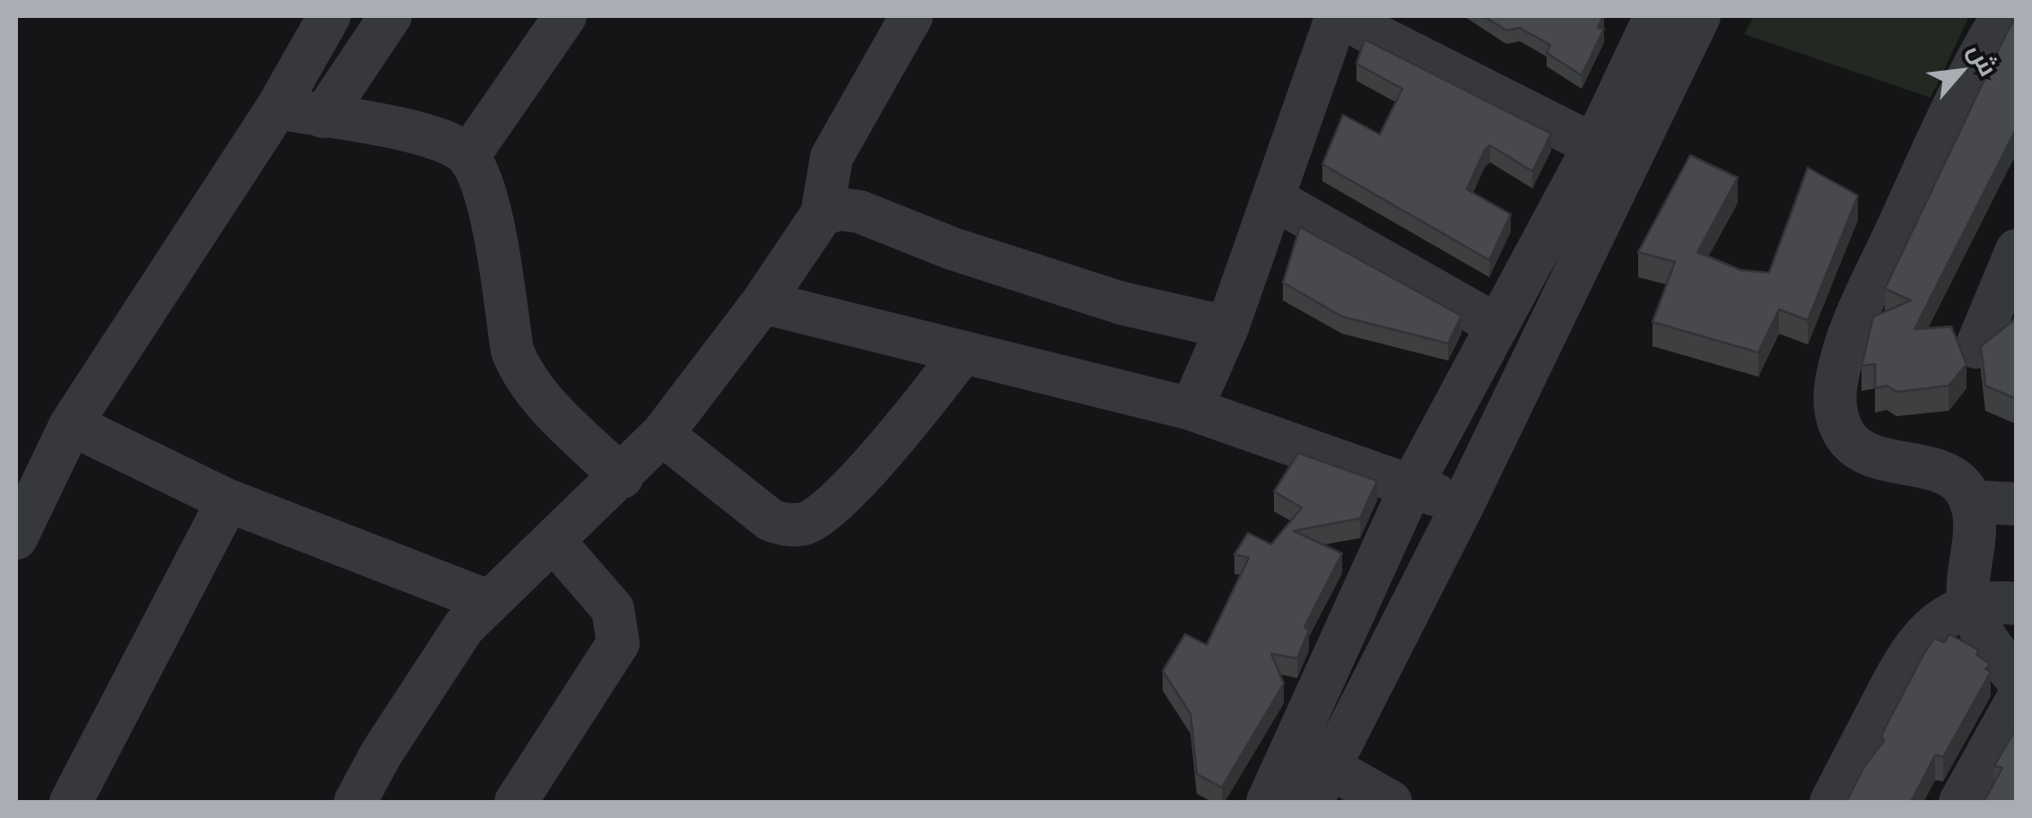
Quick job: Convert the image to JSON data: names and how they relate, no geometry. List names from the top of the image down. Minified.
{"north":"top right"}
